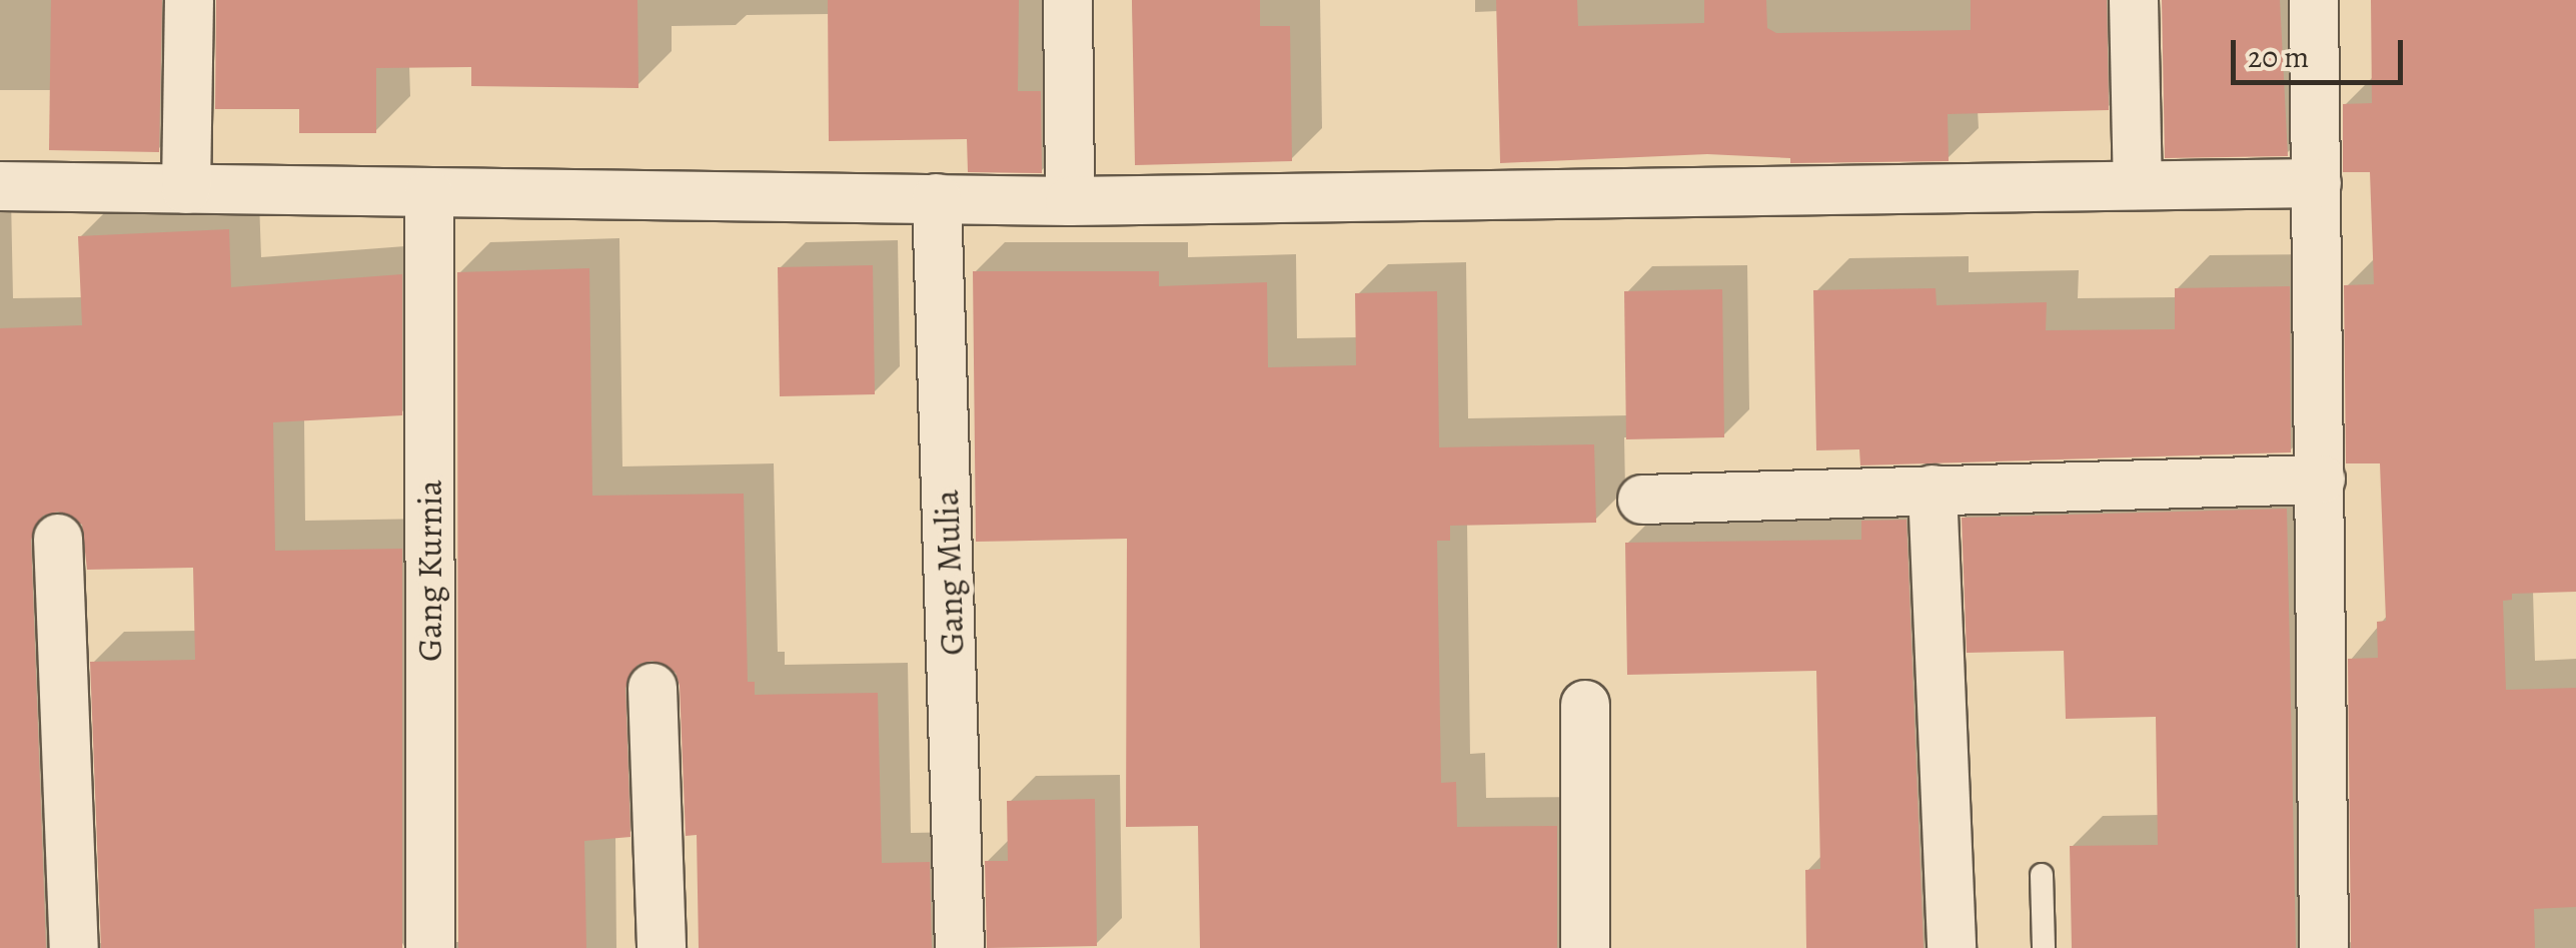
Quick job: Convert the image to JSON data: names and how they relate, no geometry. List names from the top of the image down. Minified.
{"streets":{"street":["Gang Kurnia","Gang Mulia"]},"scale_bar":"20 m"}
